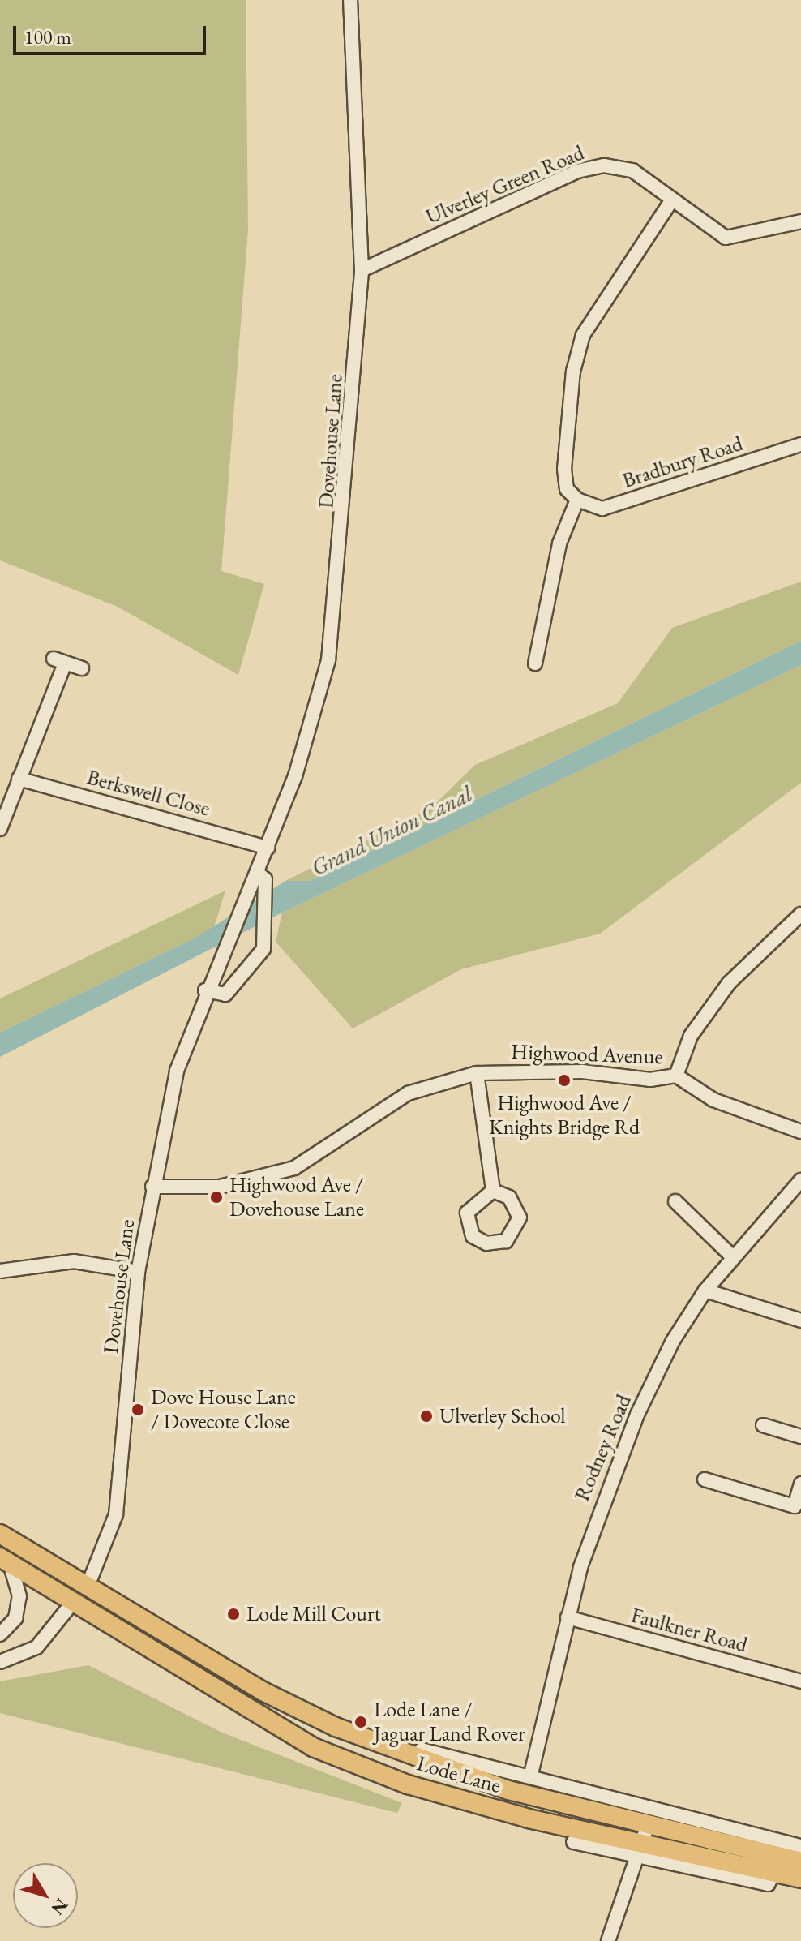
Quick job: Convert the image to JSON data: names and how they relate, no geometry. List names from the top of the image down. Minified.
{"streets":{"main road":["Lode Lane"],"street":["Ulverley Green Road","Dovehouse Lane","Bradbury Road","Berkswell Close","Highwood Avenue","Rodney Road","Faulkner Road"]},"crossings":[["Ulverley Green Road","Dovehouse Lane"],["Dovehouse Lane","Berkswell Close"],["Dovehouse Lane","Highwood Avenue"],["Dovehouse Lane","Lode Lane"],["Rodney Road","Faulkner Road"],["Rodney Road","Lode Lane"]],"water":["Grand Union Canal"],"places":["Highwood Ave / Knights Bridge Rd","Highwood Ave / Dovehouse Lane","Dove House Lane / Dovecote Close","Ulverley School","Lode Mill Court","Lode Lane / Jaguar Land Rover"],"scale_bar":"100 m","north":"bottom right"}
